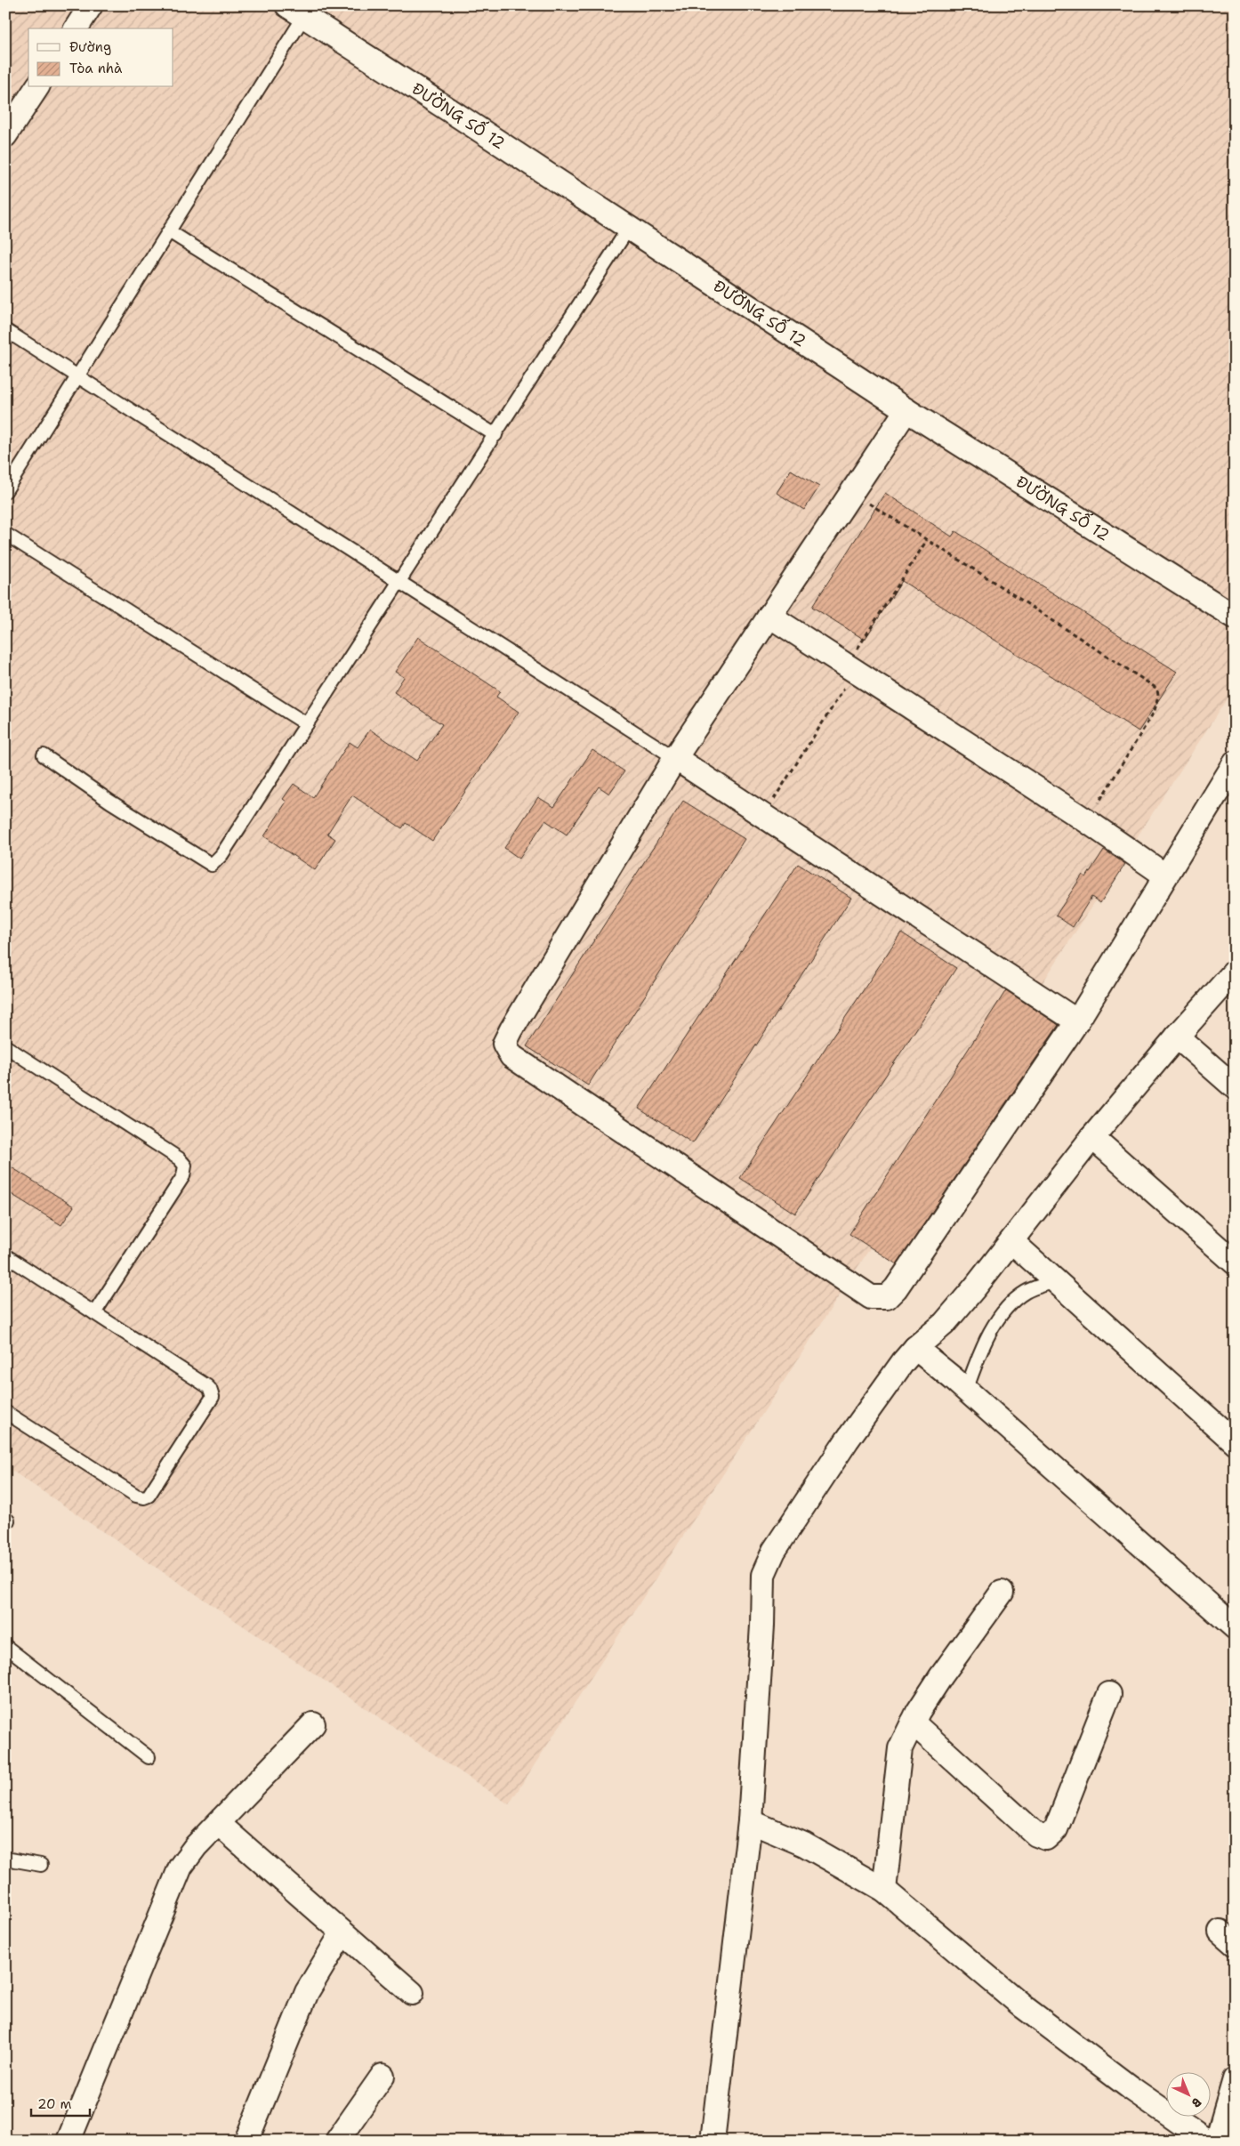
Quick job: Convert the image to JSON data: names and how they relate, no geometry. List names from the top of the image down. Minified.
{"streets":{"street":["ĐƯỜNG SỐ 12"]},"legend":["Đường","Tòa nhà"],"scale_bar":"20 m","north":"bottom right"}
